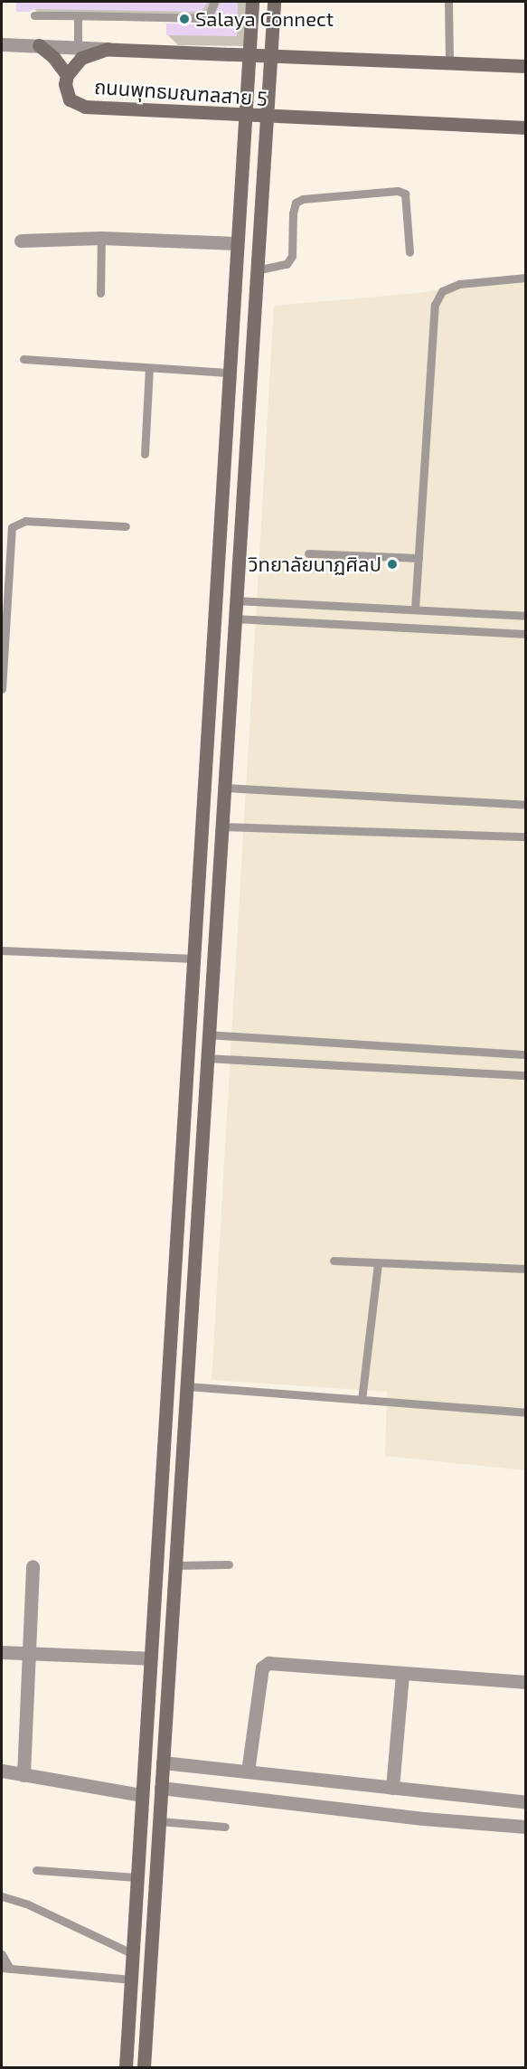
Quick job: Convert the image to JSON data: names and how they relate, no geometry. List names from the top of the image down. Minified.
{"streets":{"main road":["ถนนพุทธมณฑลสาย 5"]},"places":["Salaya Connect","วิทยาลัยนาฏศิลป"]}
